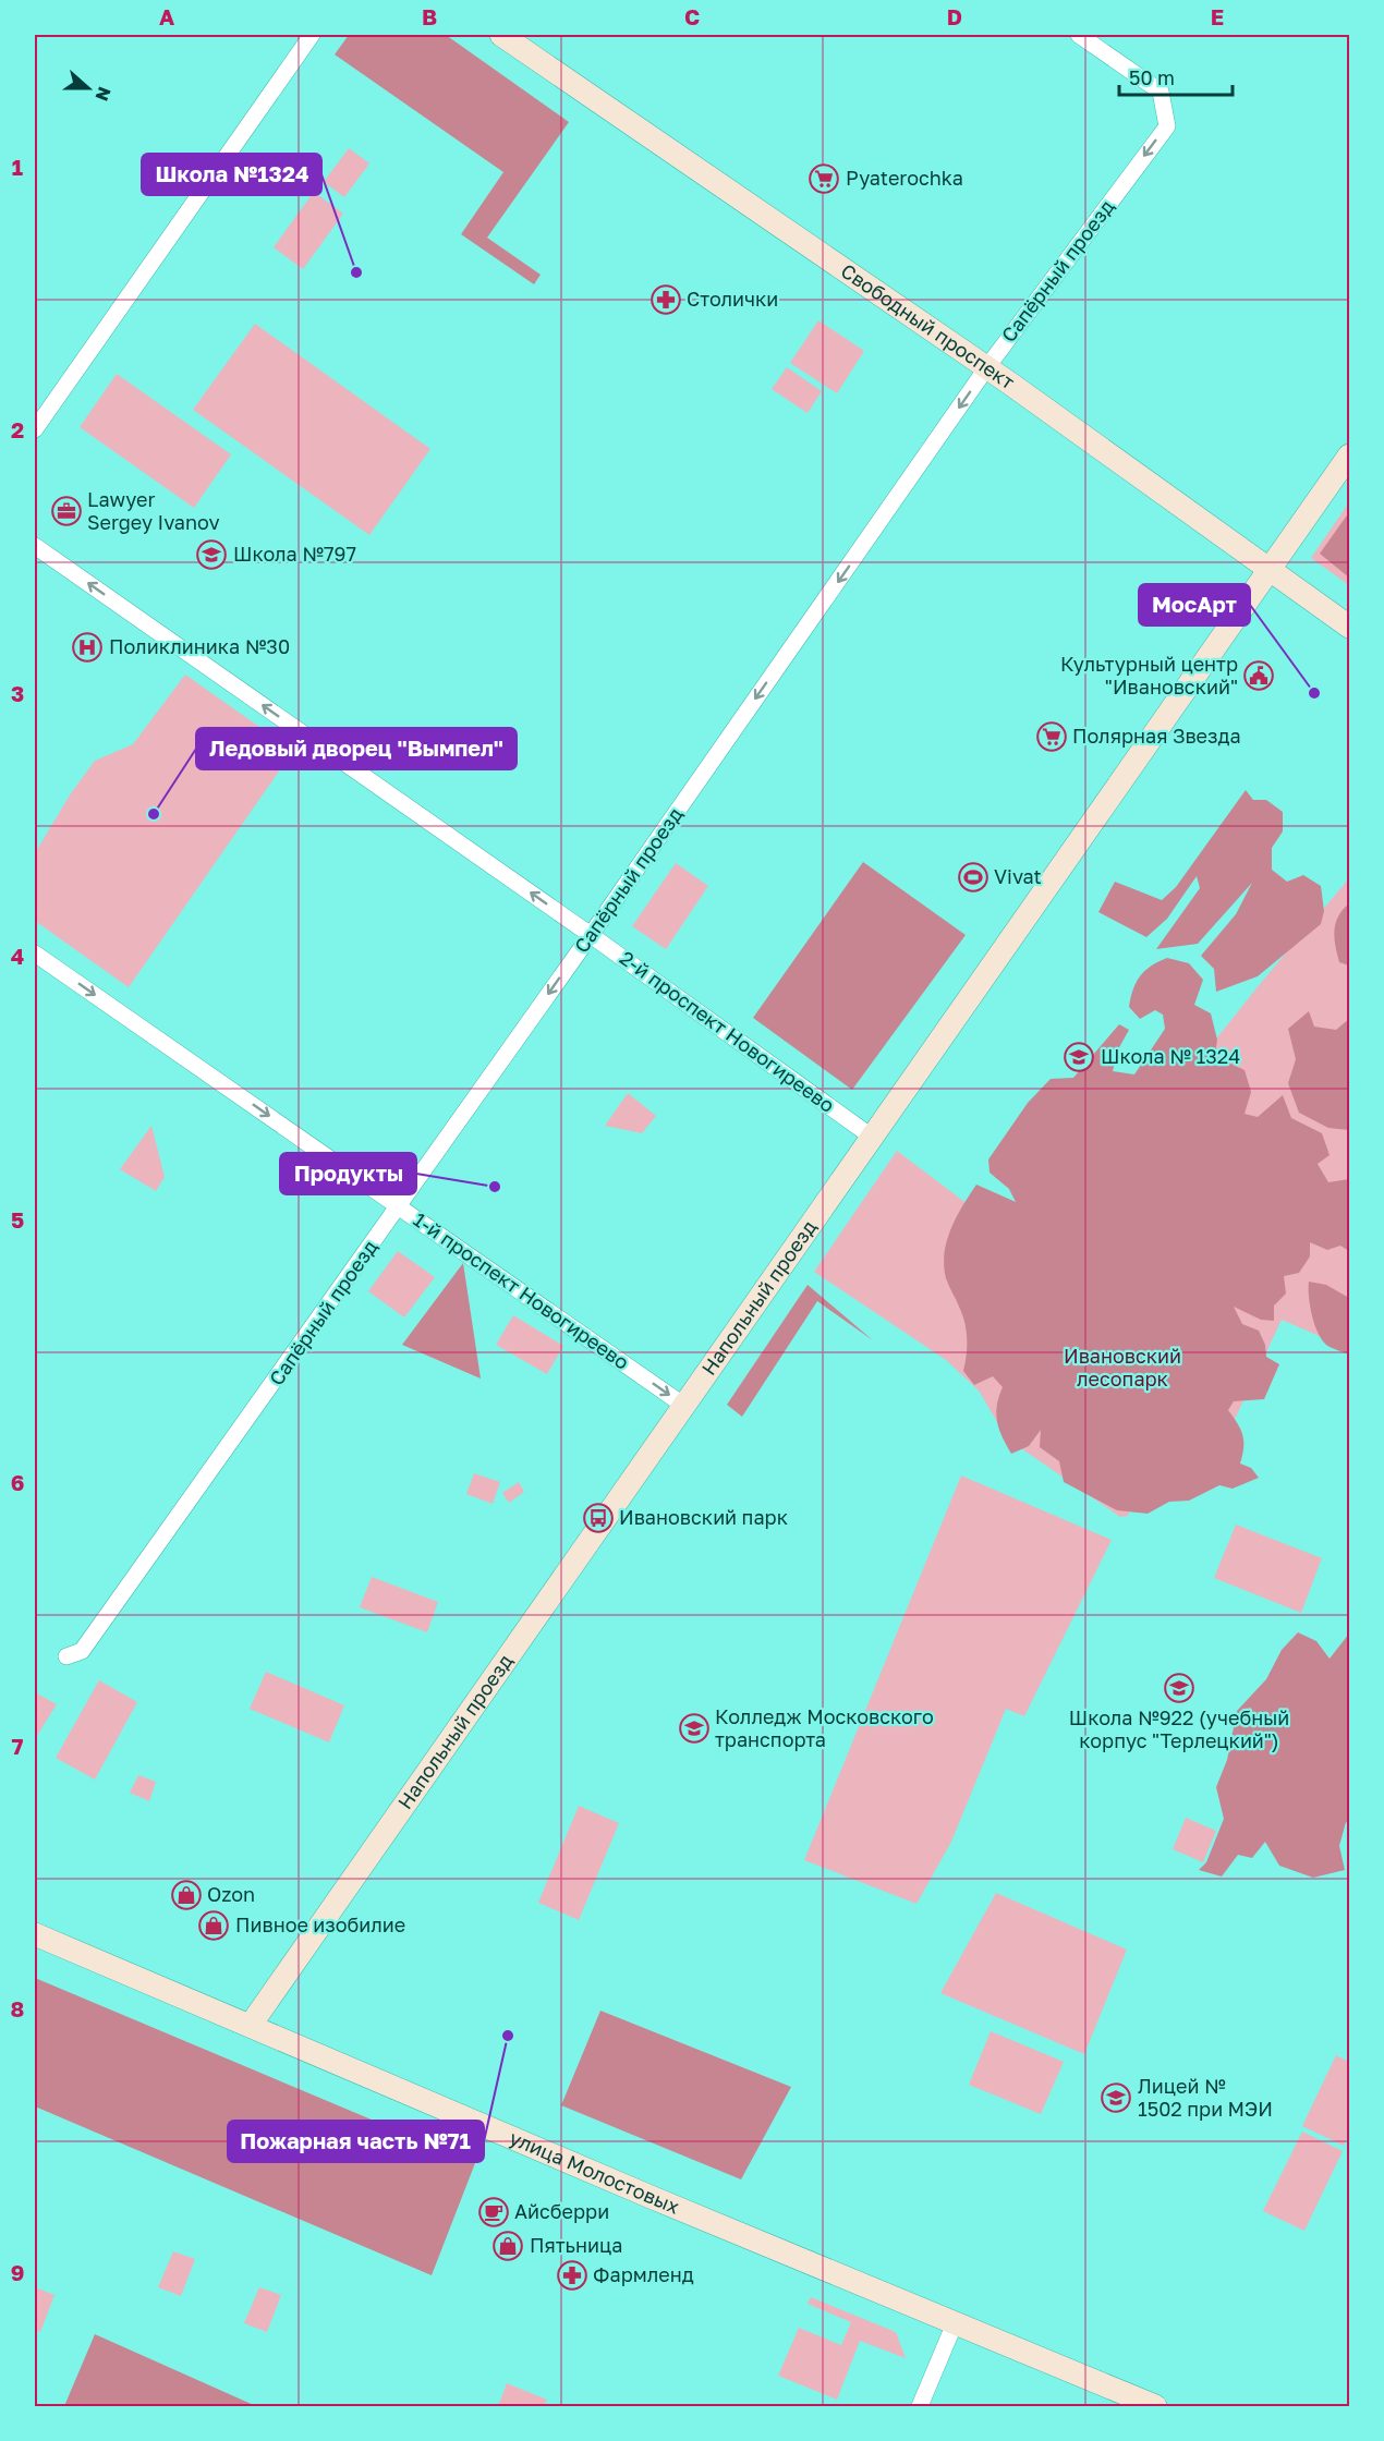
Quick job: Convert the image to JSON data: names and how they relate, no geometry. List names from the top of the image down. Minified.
{"streets":{"street":["Сапёрный проезд","Свободный проспект","2-й проспект Новогиреево","1-й проспект Новогиреево","Напольный проезд","улица Молостовых"]},"crossings":[["Сапёрный проезд","Свободный проспект"],["Сапёрный проезд","2-й проспект Новогиреево"],["Сапёрный проезд","1-й проспект Новогиреево"],["Свободный проспект","Напольный проезд"],["2-й проспект Новогиреево","Напольный проезд"],["1-й проспект Новогиреево","Напольный проезд"],["Напольный проезд","улица Молостовых"]],"one_way":["Сапёрный проезд","2-й проспект Новогиреево","1-й проспект Новогиреево"],"parks":["Ивановский лесопарк"],"places":{"supermarket":["Pyaterochka","Полярная Звезда"],"other":["Школа №1324","МосАрт","Ледовый дворец \"Вымпел\"","Продукты","Пожарная часть №71"],"pharmacy":["Столички","Фармленд"],"office":["Lawyer Sergey Ivanov"],"school or university":["Школа №797","Школа № 1324","Школа №922 (учебный корпус \"Терлецкий\")","Колледж Московского транспорта","Лицей № 1502 при МЭИ"],"hospital":["Поликлиника №30"],"public building":["Культурный центр \"Ивановский\""],"sports":["Vivat"],"bus stop":["Ивановский парк"],"shop":["Ozon","Пивное изобилие","Пятьница"],"cafe":["Айсберри"]},"scale_bar":"50 m","north":"right","grid":{"columns":["A","B","C","D","E"],"rows":["1","2","3","4","5","6","7","8","9"]}}
